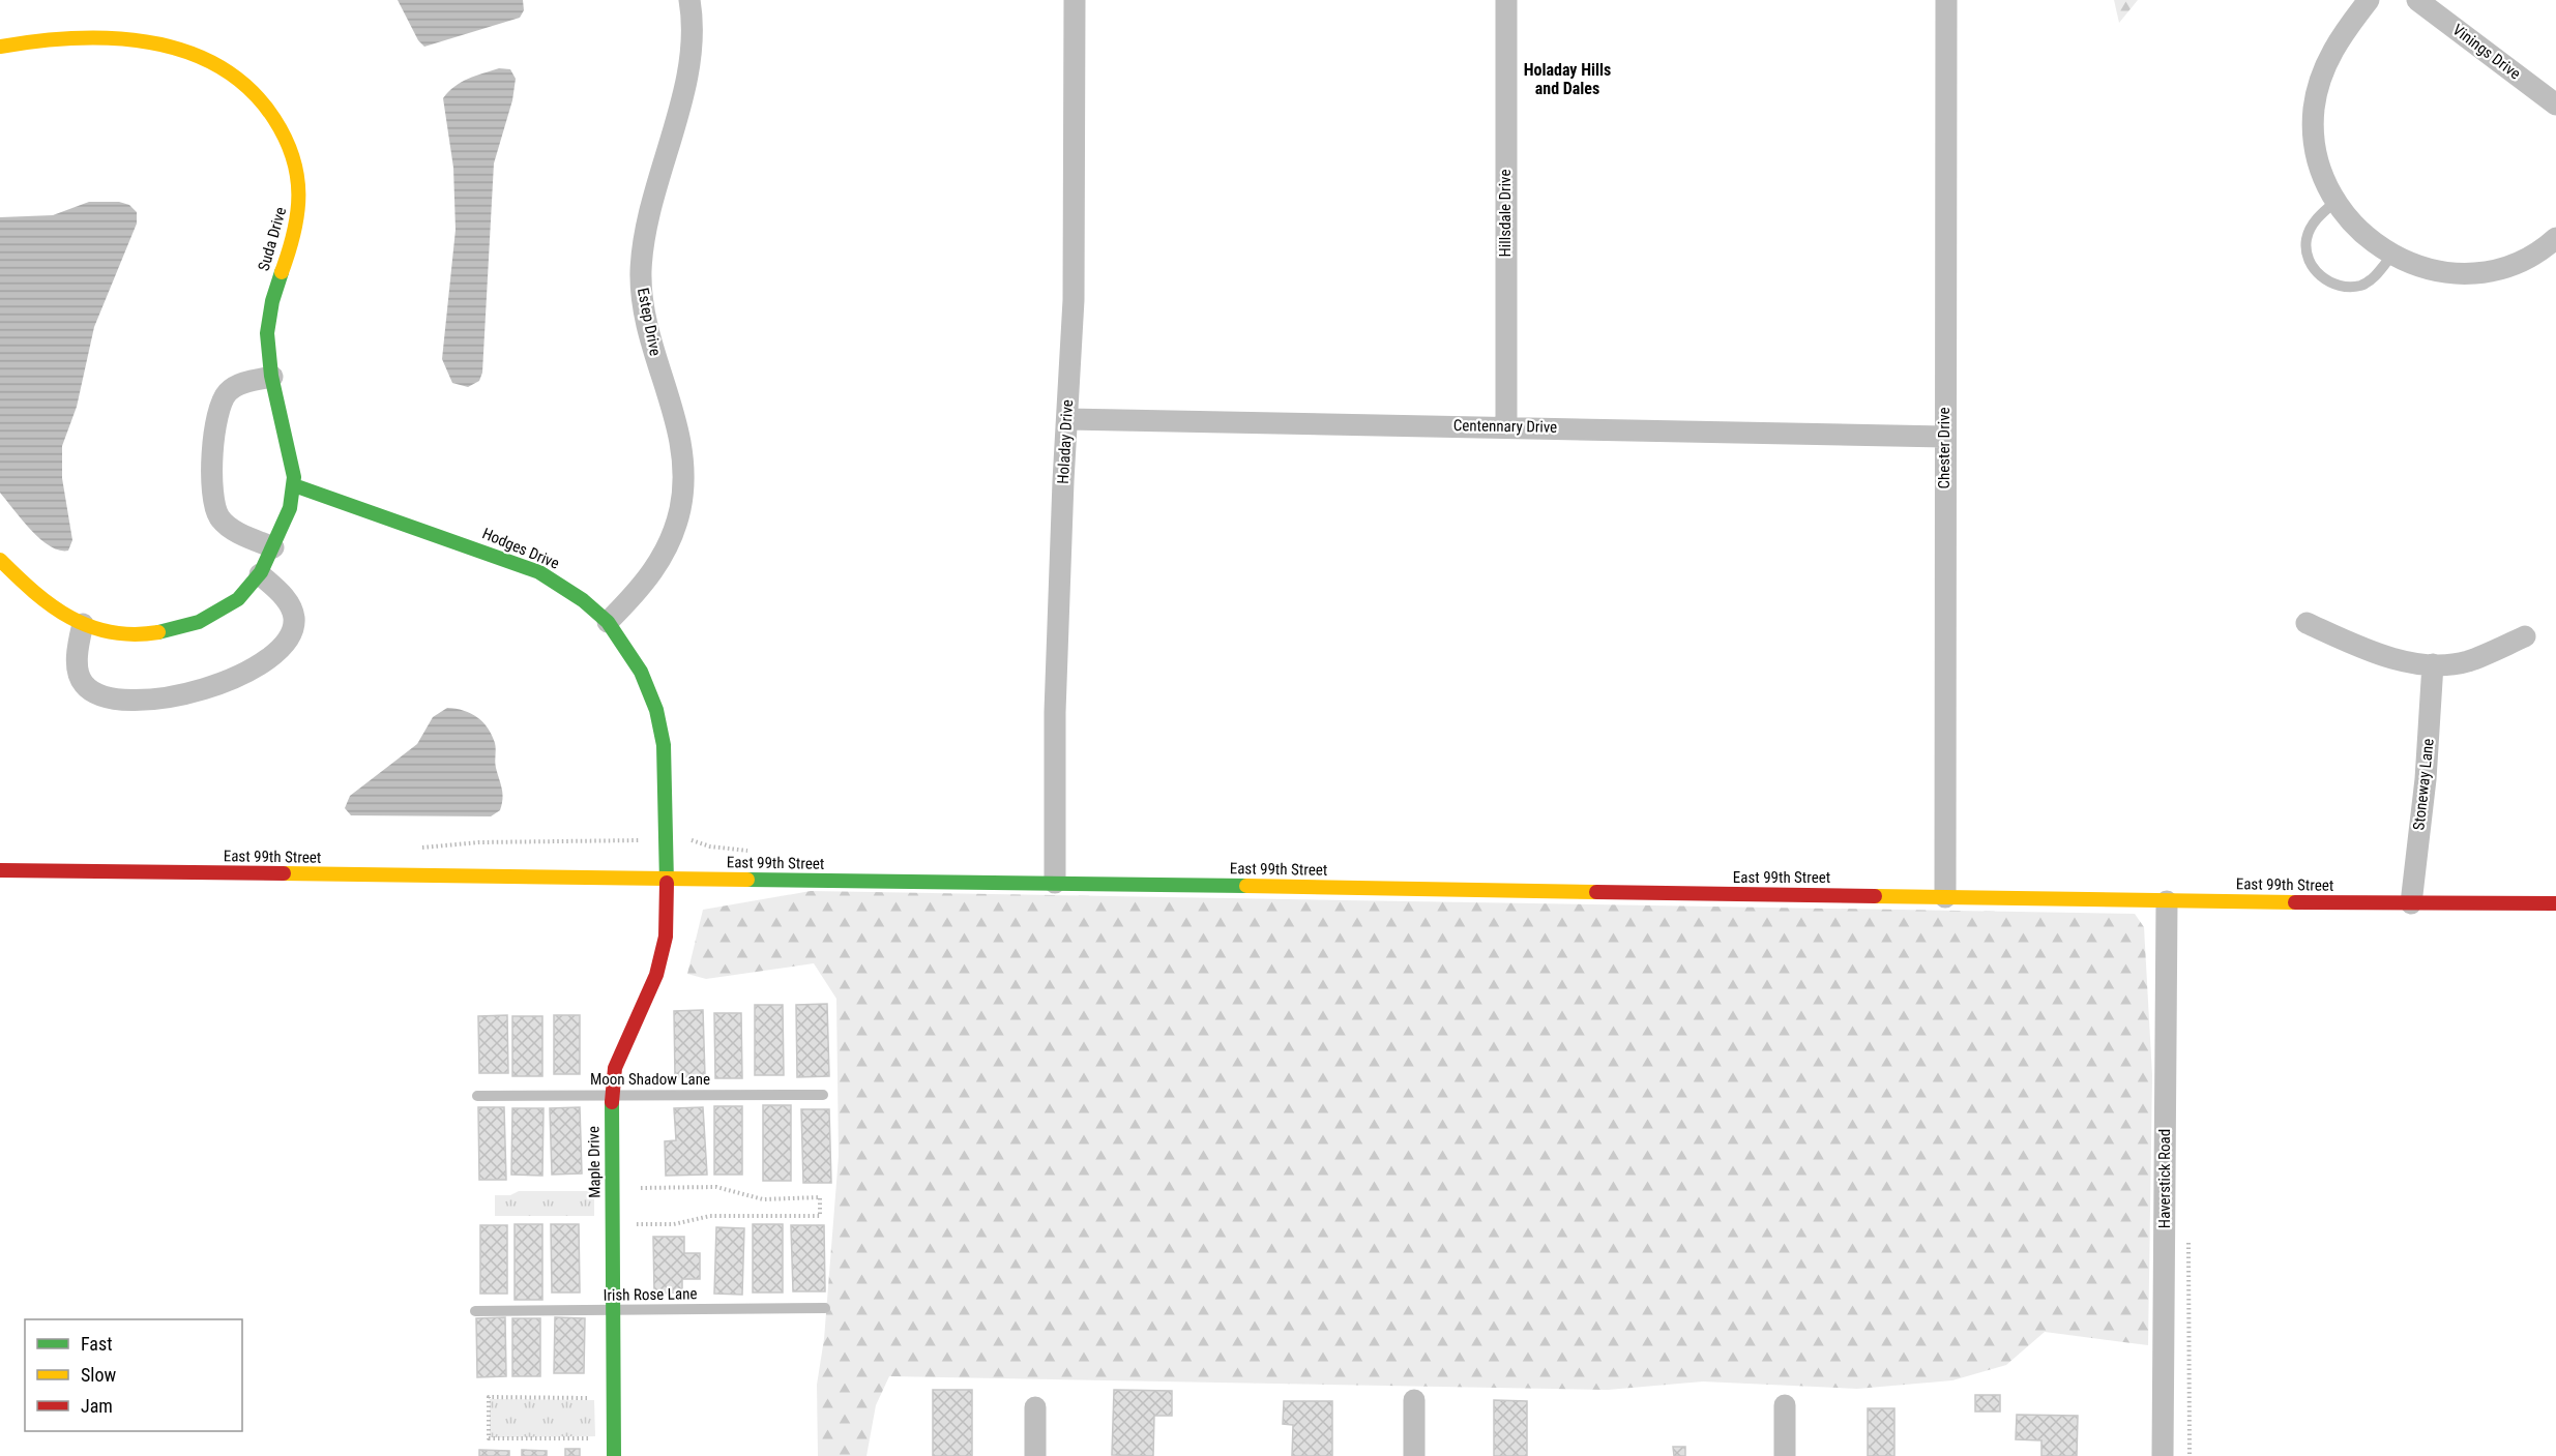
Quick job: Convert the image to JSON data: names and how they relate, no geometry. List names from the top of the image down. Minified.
{"streets":{"street":["Vinings Drive","Hillsdale Drive","Suda Drive","Estep Drive","Centennary Drive","Holaday Drive","Chester Drive","Hodges Drive","Stoneway Lane","East 99th Street","Maple Drive","Haverstick Road"],"lane":["Moon Shadow Lane","Irish Rose Lane"]},"crossings":[["Hillsdale Drive","Centennary Drive"],["Suda Drive","Hodges Drive"],["Estep Drive","Hodges Drive"],["Centennary Drive","Holaday Drive"],["Centennary Drive","Chester Drive"],["Holaday Drive","East 99th Street"],["Chester Drive","East 99th Street"],["Hodges Drive","East 99th Street"],["Hodges Drive","Maple Drive"],["Stoneway Lane","East 99th Street"],["East 99th Street","Maple Drive"],["East 99th Street","Haverstick Road"],["Moon Shadow Lane","Maple Drive"],["Maple Drive","Irish Rose Lane"]],"districts":["Holaday Hills and Dales"],"legend":["Fast","Slow","Jam"]}
